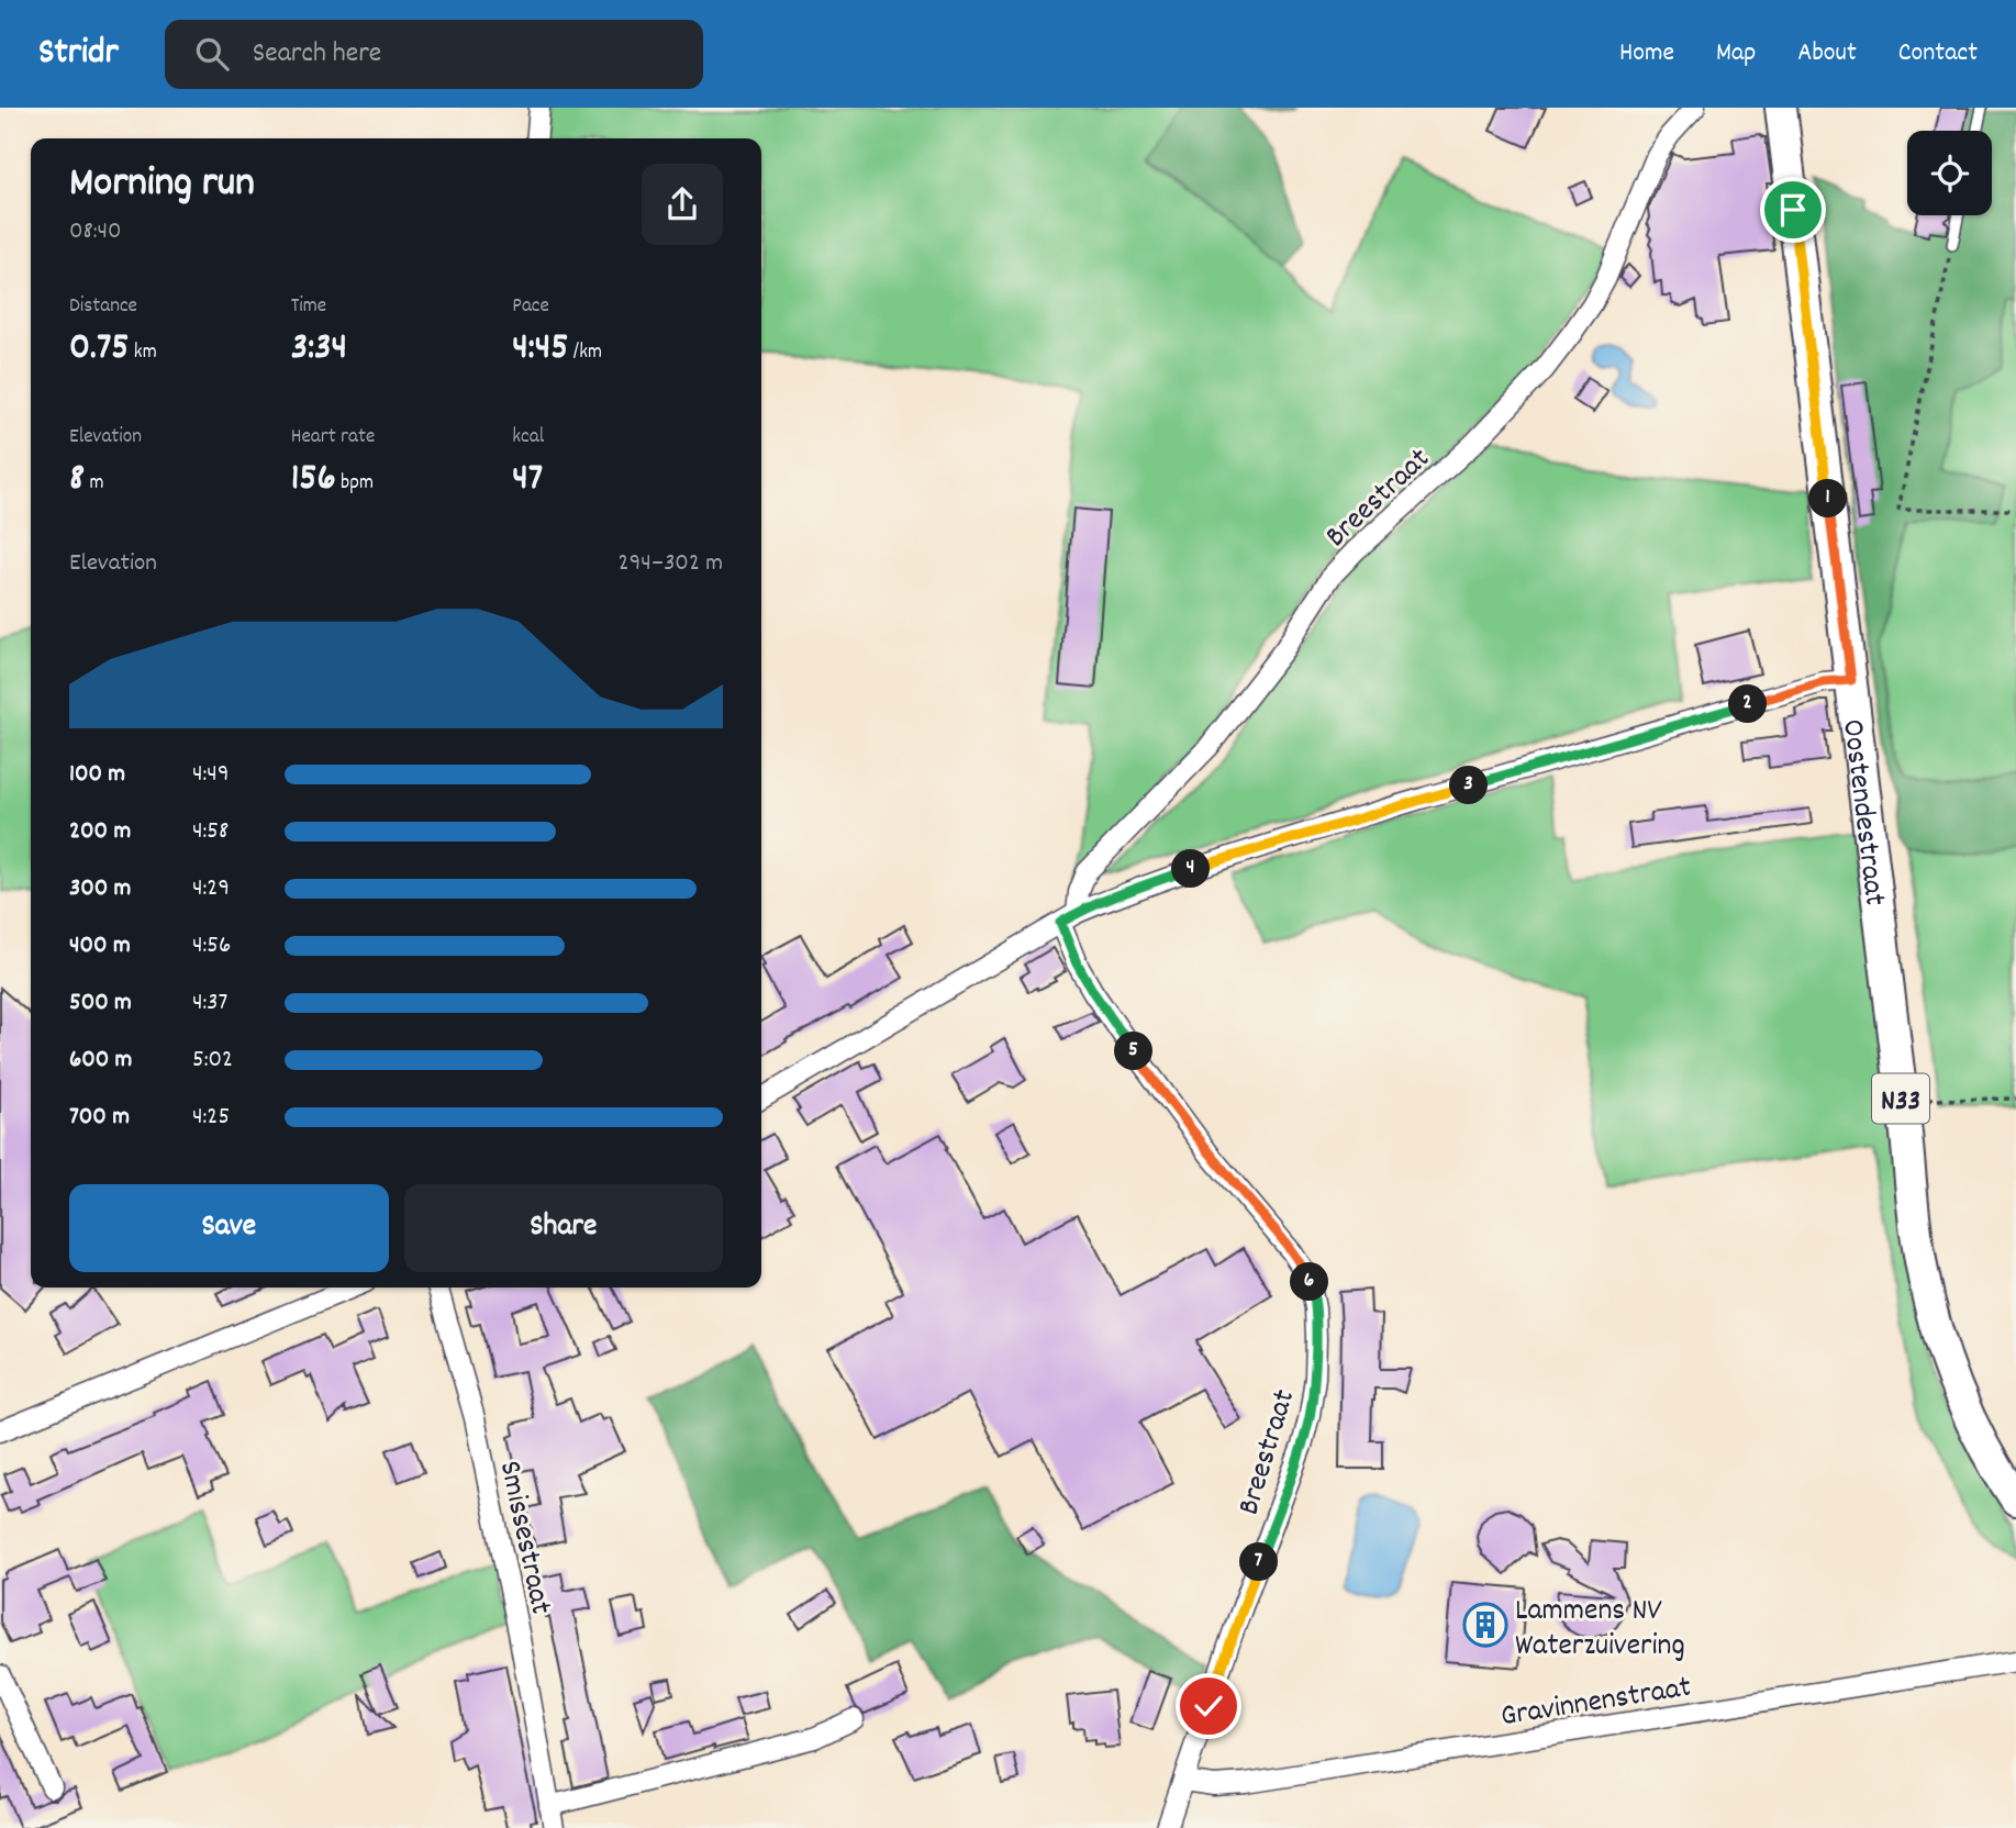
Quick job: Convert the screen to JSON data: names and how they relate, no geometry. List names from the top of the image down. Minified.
{"streets":{"main road":["Oostendestraat","N33"],"street":["Breestraat","Smissestraat","Gravinnenstraat"]},"crossings":[["Breestraat","Gravinnenstraat"]],"places":{"building":["Lammens NV Waterzuivering"]},"page":{"header":"Stridr","search":"Search here","nav":["Home","Map","About","Contact"],"heading":["Morning run","08:40"],"stats":[["Distance","0.75 km"],["Time","3:34"],["Pace","4:45 /km"],["Elevation","8 m"],["Heart rate","156 bpm"],["kcal","47"]],"pins":["1","2","3","4","5","6","7"],"chart":["Elevation","294–302 m"],"list":[{"name":"100 m","note":"4:49"},{"name":"200 m","note":"4:58"},{"name":"300 m","note":"4:29"},{"name":"400 m","note":"4:56"},{"name":"500 m","note":"4:37"},{"name":"600 m","note":"5:02"},{"name":"700 m","note":"4:25"}],"buttons":["Save","Share"]}}
